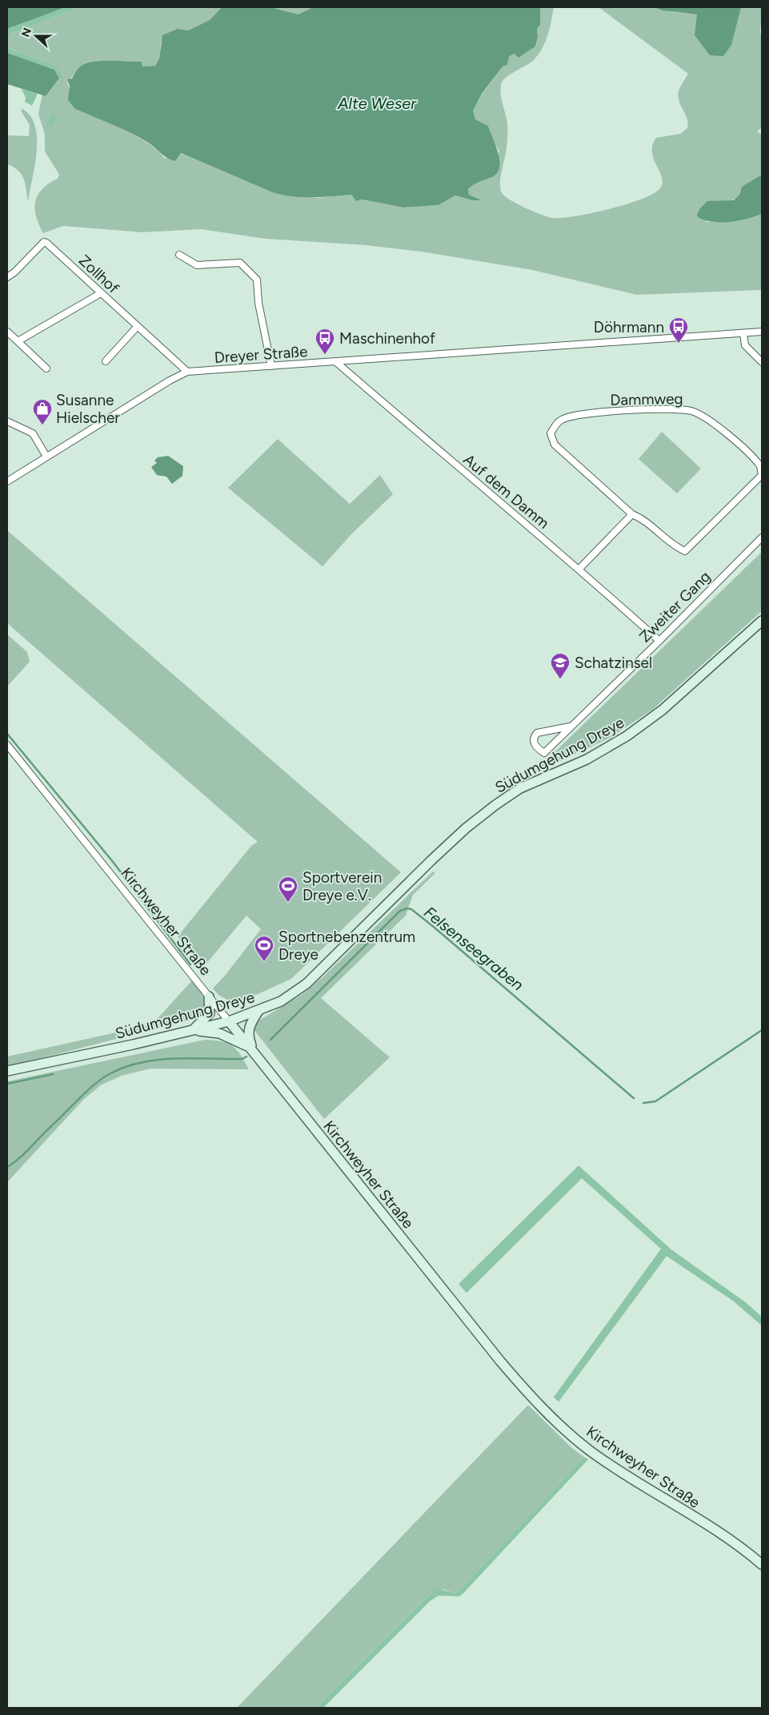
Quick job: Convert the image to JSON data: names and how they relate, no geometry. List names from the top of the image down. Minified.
{"streets":{"main road":["Südumgehung Dreye","Kirchweyher Straße"],"street":["Zollhof","Dreyer Straße","Dammweg","Auf dem Damm","Zweiter Gang"]},"crossings":[["Zollhof","Dreyer Straße"],["Dreyer Straße","Auf dem Damm"],["Auf dem Damm","Zweiter Gang"],["Südumgehung Dreye","Kirchweyher Straße"]],"water":["Alte Weser","Felsenseegraben"],"places":{"bus stop":["Döhrmann","Maschinenhof"],"shop":["Susanne Hielscher"],"school or university":["Schatzinsel"],"sports":["Sportverein Dreye e.V.","Sportnebenzentrum Dreye"]},"north":"left"}
